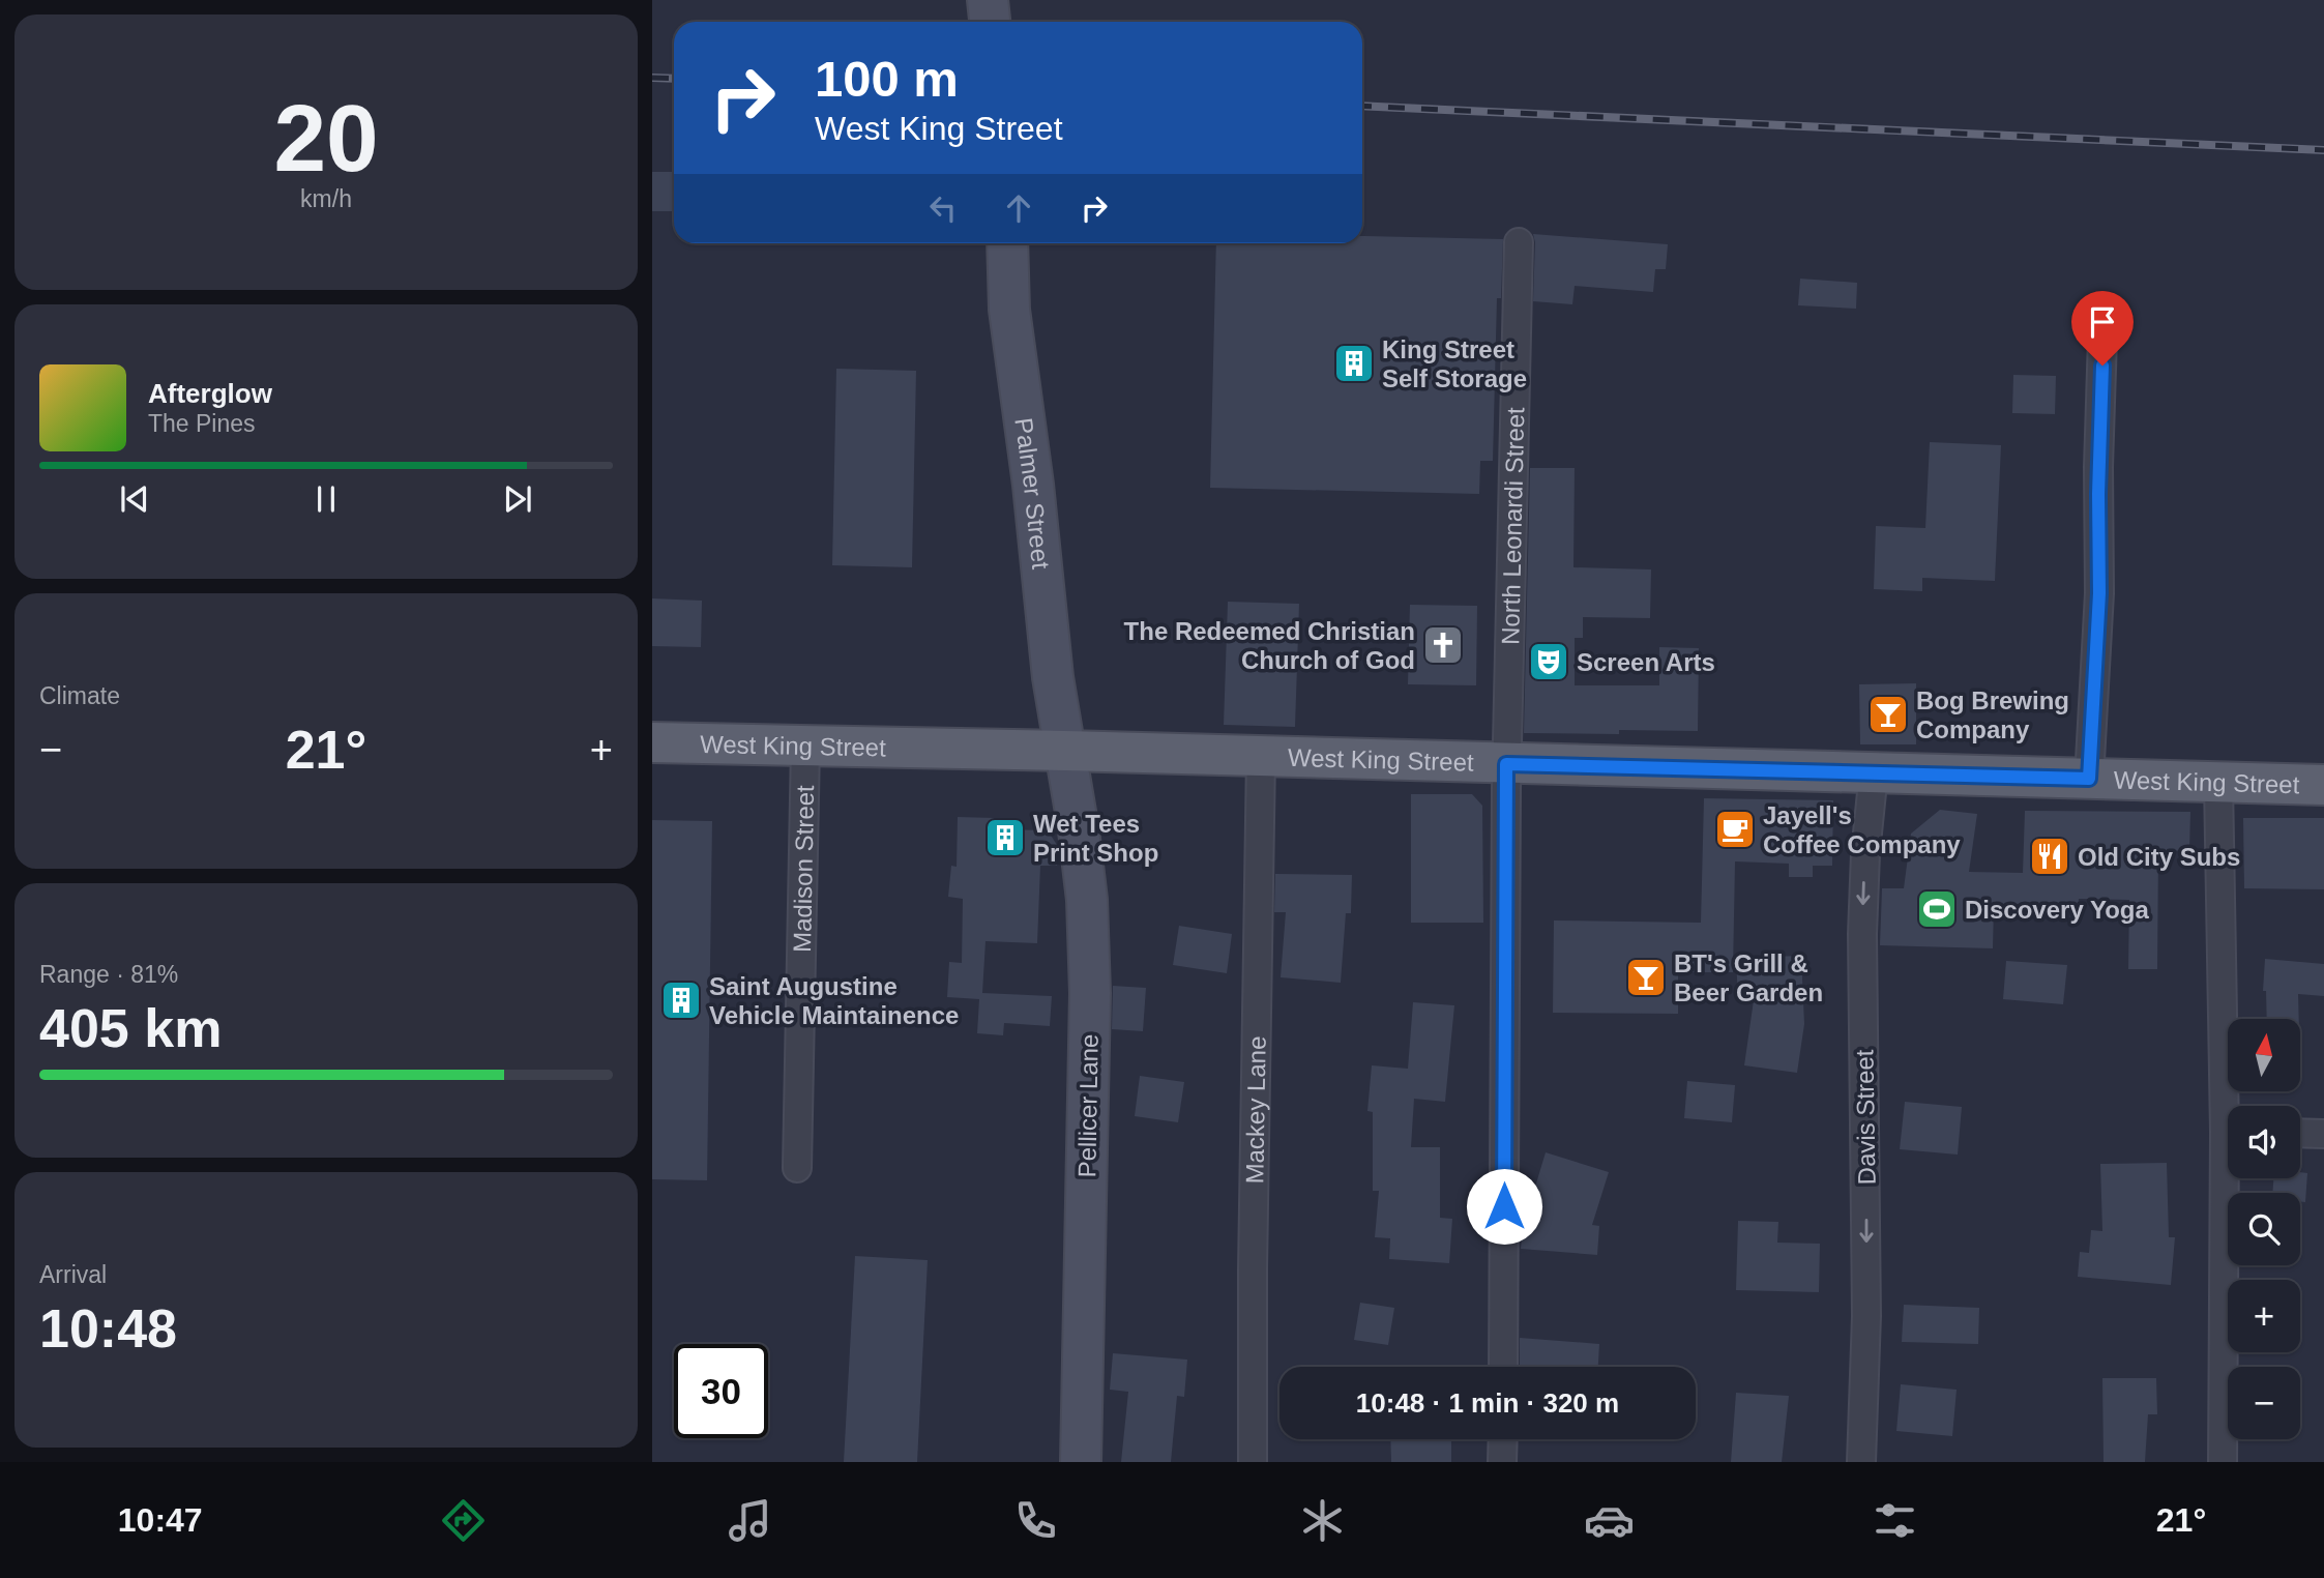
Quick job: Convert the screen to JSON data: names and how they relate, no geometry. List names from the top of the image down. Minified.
{"streets":{"main road":["Palmer Street","West King Street","Pellicer Lane"],"street":["North Leonardi Street","Madison Street","Mackey Lane","Davis Street"]},"crossings":[["Palmer Street","West King Street"],["Palmer Street","Pellicer Lane"],["North Leonardi Street","West King Street"],["West King Street","Madison Street"],["West King Street","Pellicer Lane"],["West King Street","Mackey Lane"],["West King Street","Davis Street"]],"one_way":["Davis Street"],"places":{"building":["King Street Self Storage","Wet Tees Print Shop","Saint Augustine Vehicle Maintainence"],"church":["The Redeemed Christian Church of God"],"theatre":["Screen Arts"],"bar":["Bog Brewing Company","BT's Grill & Beer Garden"],"cafe":["Jayell's Coffee Company"],"restaurant":["Old City Subs"],"sports":["Discovery Yoga"]},"north":"top","page":{"tile":[["20","km/h"],"Climate",["Range · 81%","405 km"],["Arrival","10:48"]],"turn":["100 m","West King Street"],"song":["Afterglow","The Pines"],"heat":["−","21°","+"],"map_buttons":["+","−"],"limit":"30","trip":"10:48 · 1 min · 320 m","tabs":["10:47","21°"]}}
